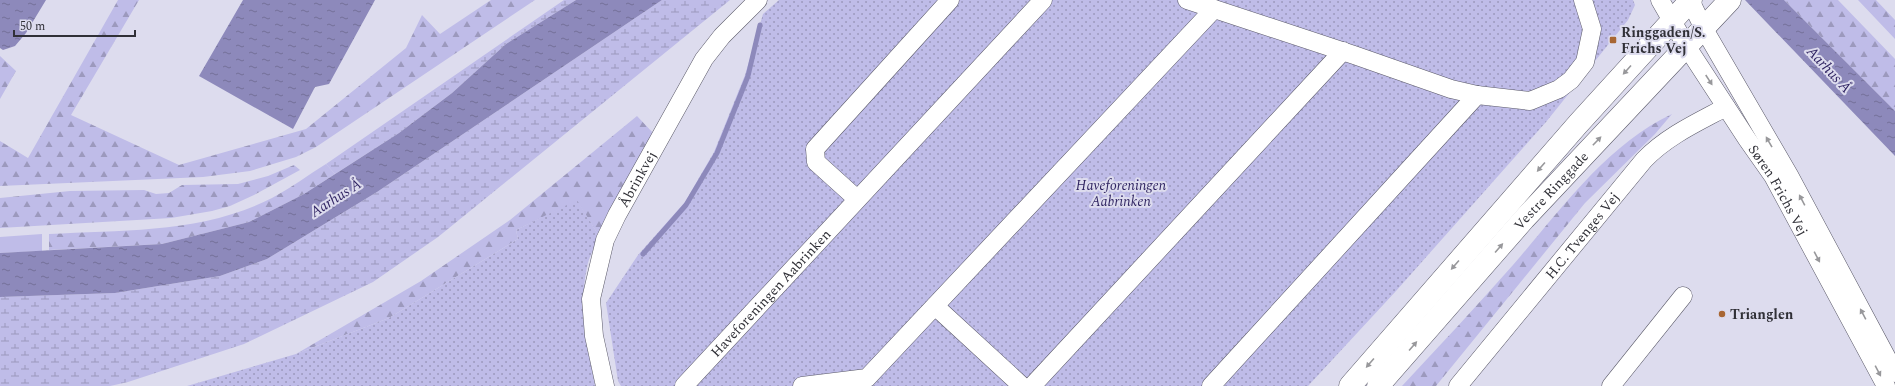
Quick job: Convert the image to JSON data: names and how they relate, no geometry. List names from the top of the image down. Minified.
{"streets":{"main road":["Vestre Ringgade"],"street":["Åbrinkvej","Søren Frichs Vej","H.C. Tvenges Vej","Haveforeningen Aabrinken"]},"crossings":[["Vestre Ringgade","Søren Frichs Vej"],["Søren Frichs Vej","H.C. Tvenges Vej"]],"water":["Aarhus Å"],"parks":["Haveforeningen Aabrinken"],"places":{"transit":["Ringgaden/S. Frichs Vej"],"other":["Trianglen"]},"scale_bar":"50 m"}
